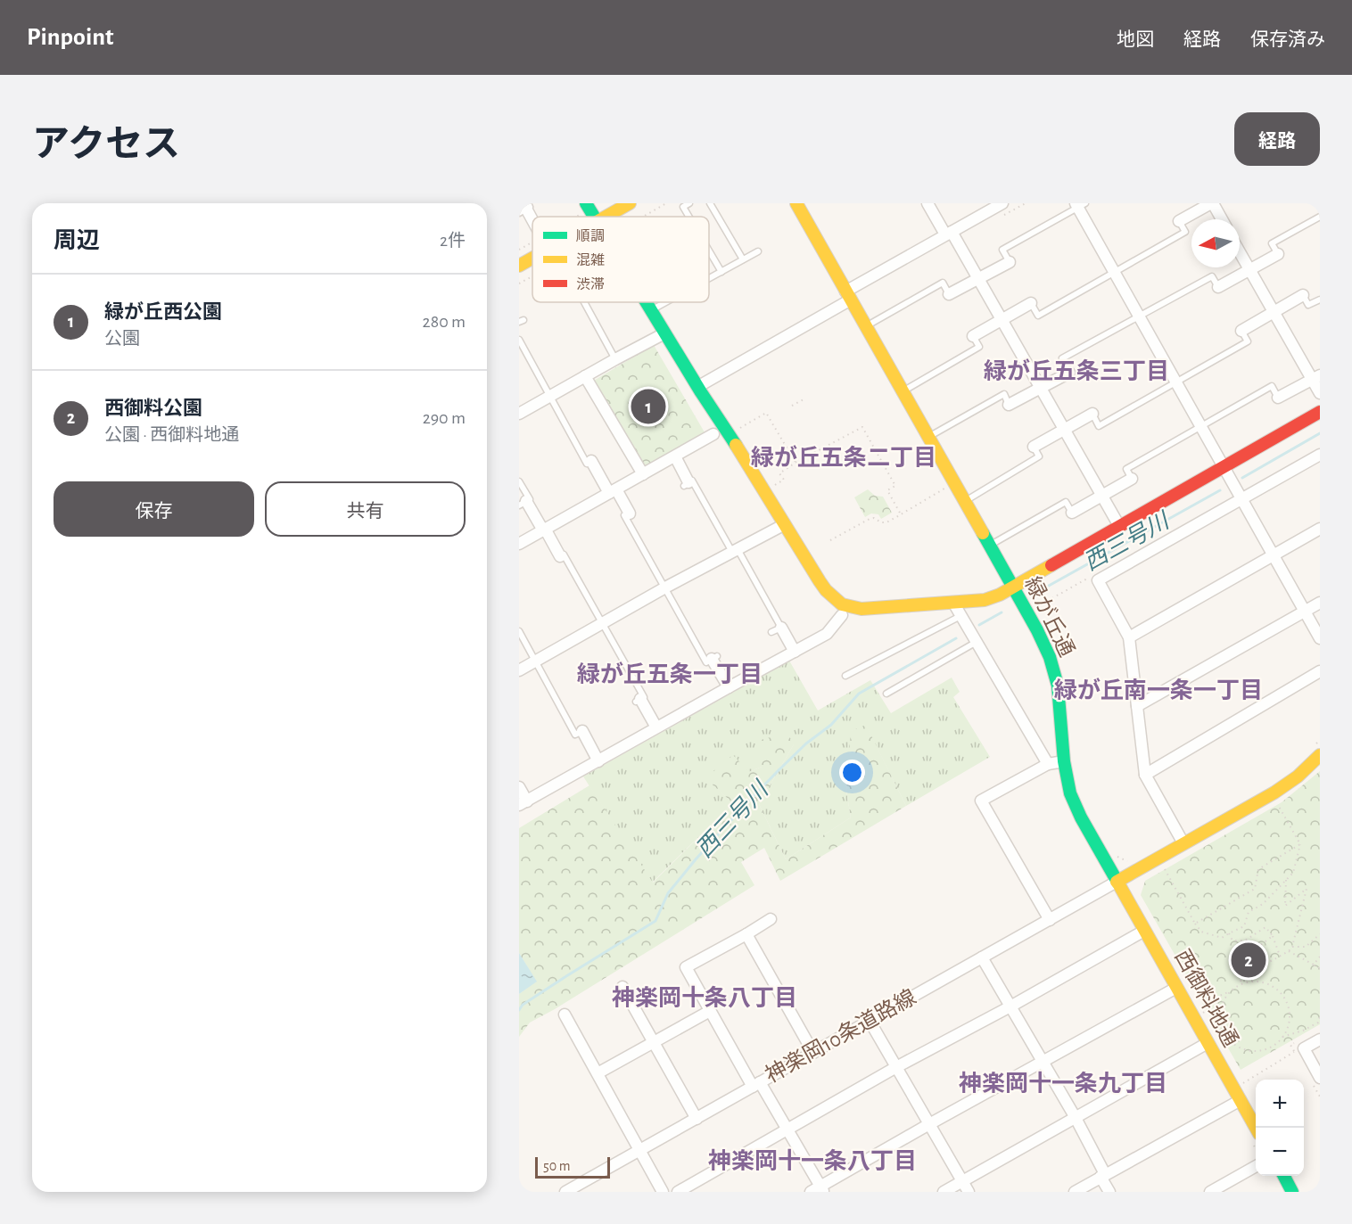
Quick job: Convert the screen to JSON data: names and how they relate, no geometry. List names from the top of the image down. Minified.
{"streets":{"street":["緑が丘通","西御料地通","神楽岡10条道路線"]},"crossings":[["緑が丘通","西御料地通"],["緑が丘通","神楽岡10条道路線"],["西御料地通","神楽岡10条道路線"]],"districts":["緑が丘五条三丁目","緑が丘五条二丁目","緑が丘五条一丁目","緑が丘南一条一丁目","神楽岡十条八丁目","神楽岡十一条九丁目","神楽岡十一条八丁目"],"water":["西三号川"],"legend":["順調","混雑","渋滞"],"scale_bar":"50 m","north":"left","page":{"header":"Pinpoint","nav":["地図","経路","保存済み"],"title":"アクセス","buttons":["経路",["保存","共有"]],"heading":["周辺","2件"],"list":[{"mark":"1","name":"緑が丘西公園","note":"公園","value":"280 m"},{"mark":"2","name":"西御料公園","note":"公園 · 西御料地通","value":"290 m"}],"pins":["1","2"],"map_buttons":["+","−"],"scale":"50 m"}}
